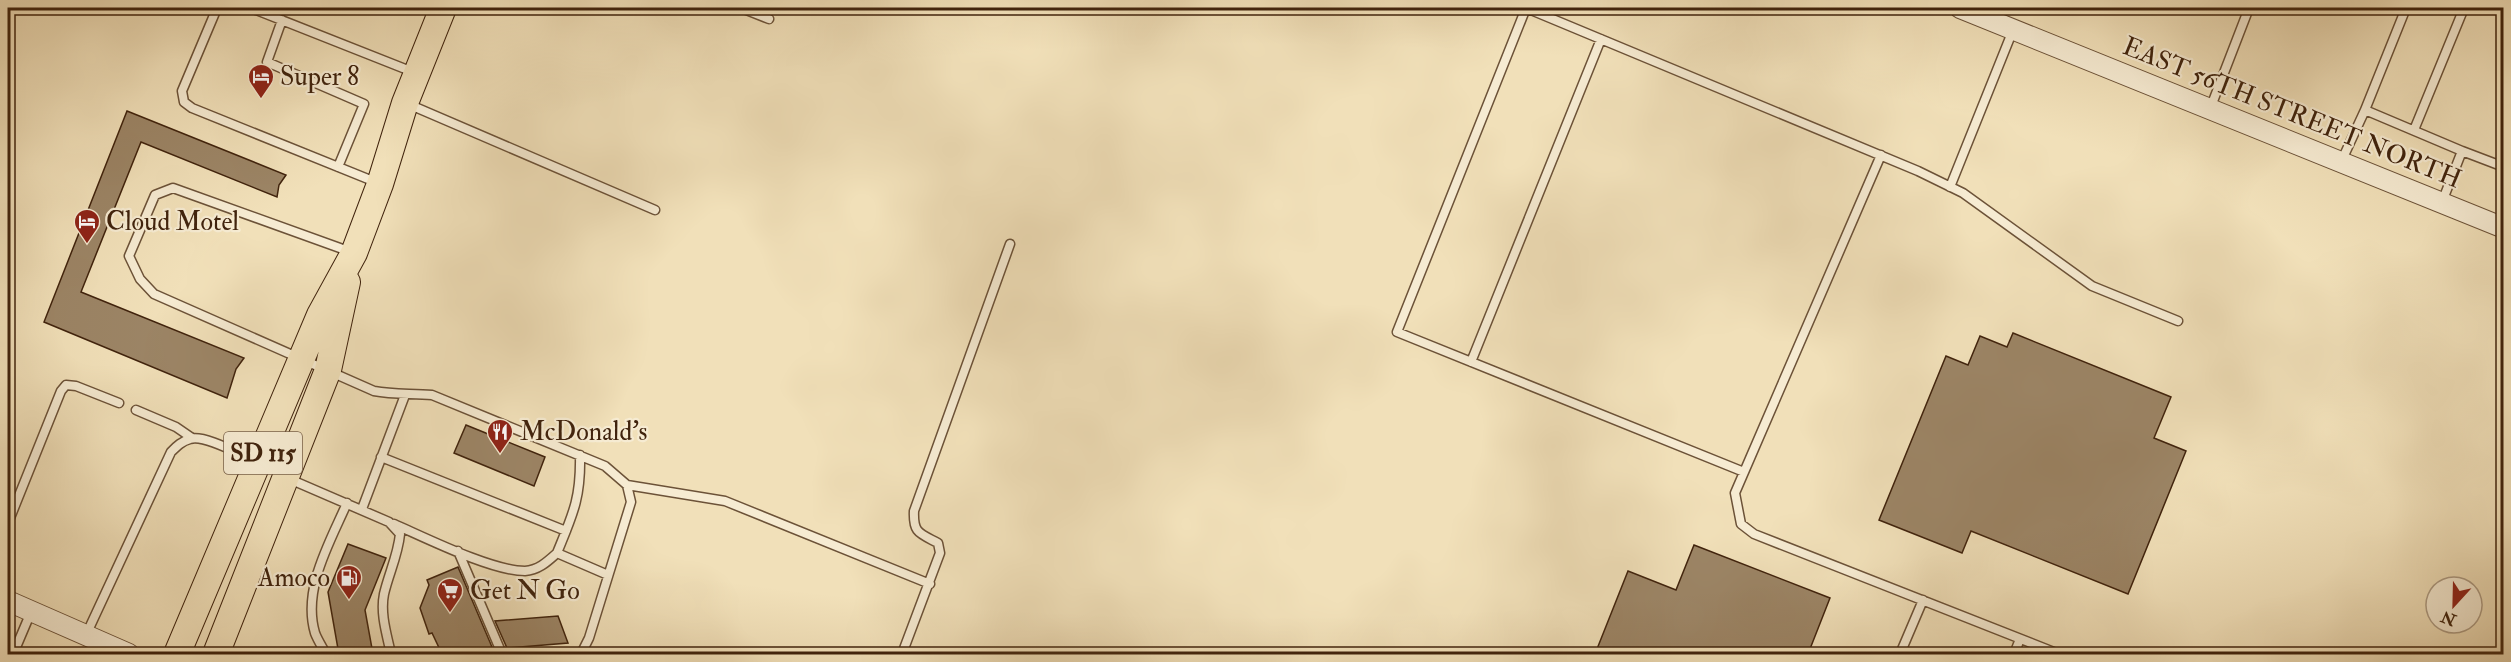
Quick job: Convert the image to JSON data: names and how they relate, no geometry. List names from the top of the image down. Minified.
{"streets":{"main road":["SD 115"],"street":["EAST 56TH STREET NORTH"]},"places":{"hotel":["Super 8","Cloud Motel"],"restaurant":["McDonald's"],"fuel station":["Amoco"],"supermarket":["Get N Go"]},"north":"bottom"}
